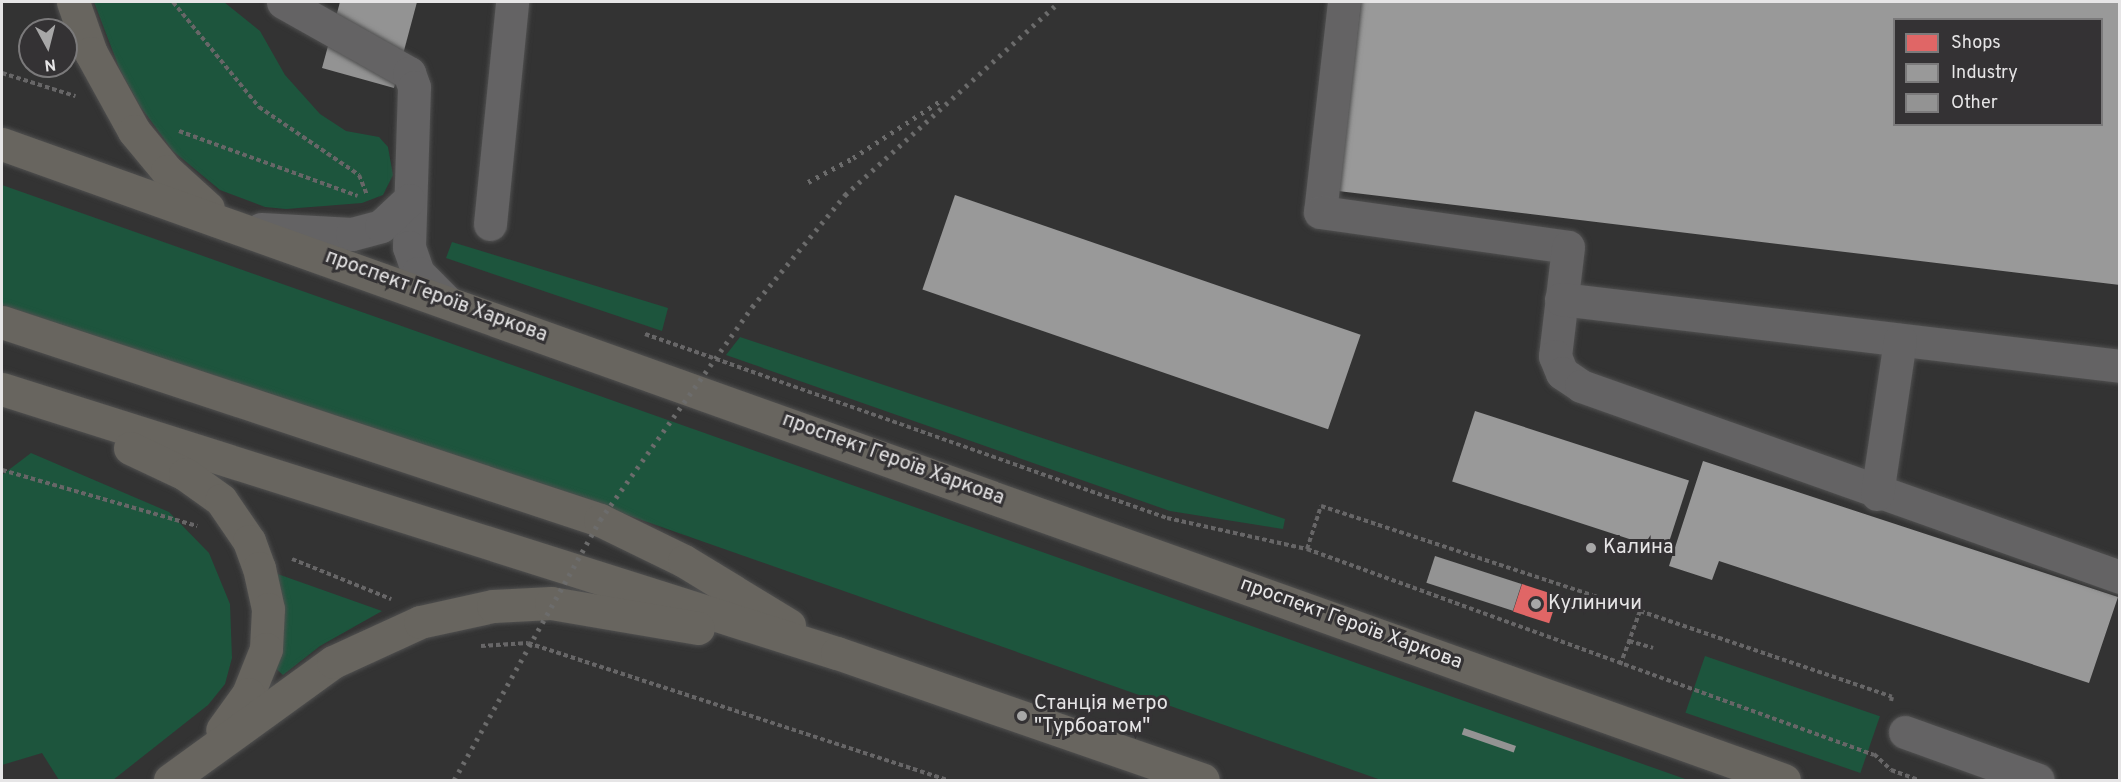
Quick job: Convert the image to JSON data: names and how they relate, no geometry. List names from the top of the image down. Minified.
{"streets":{"main road":["проспект Героїв Харкова"]},"places":["Калина","Кулиничи","Станція метро \"Турбоатом\""],"legend":["Shops","Industry","Other"],"north":"bottom"}
